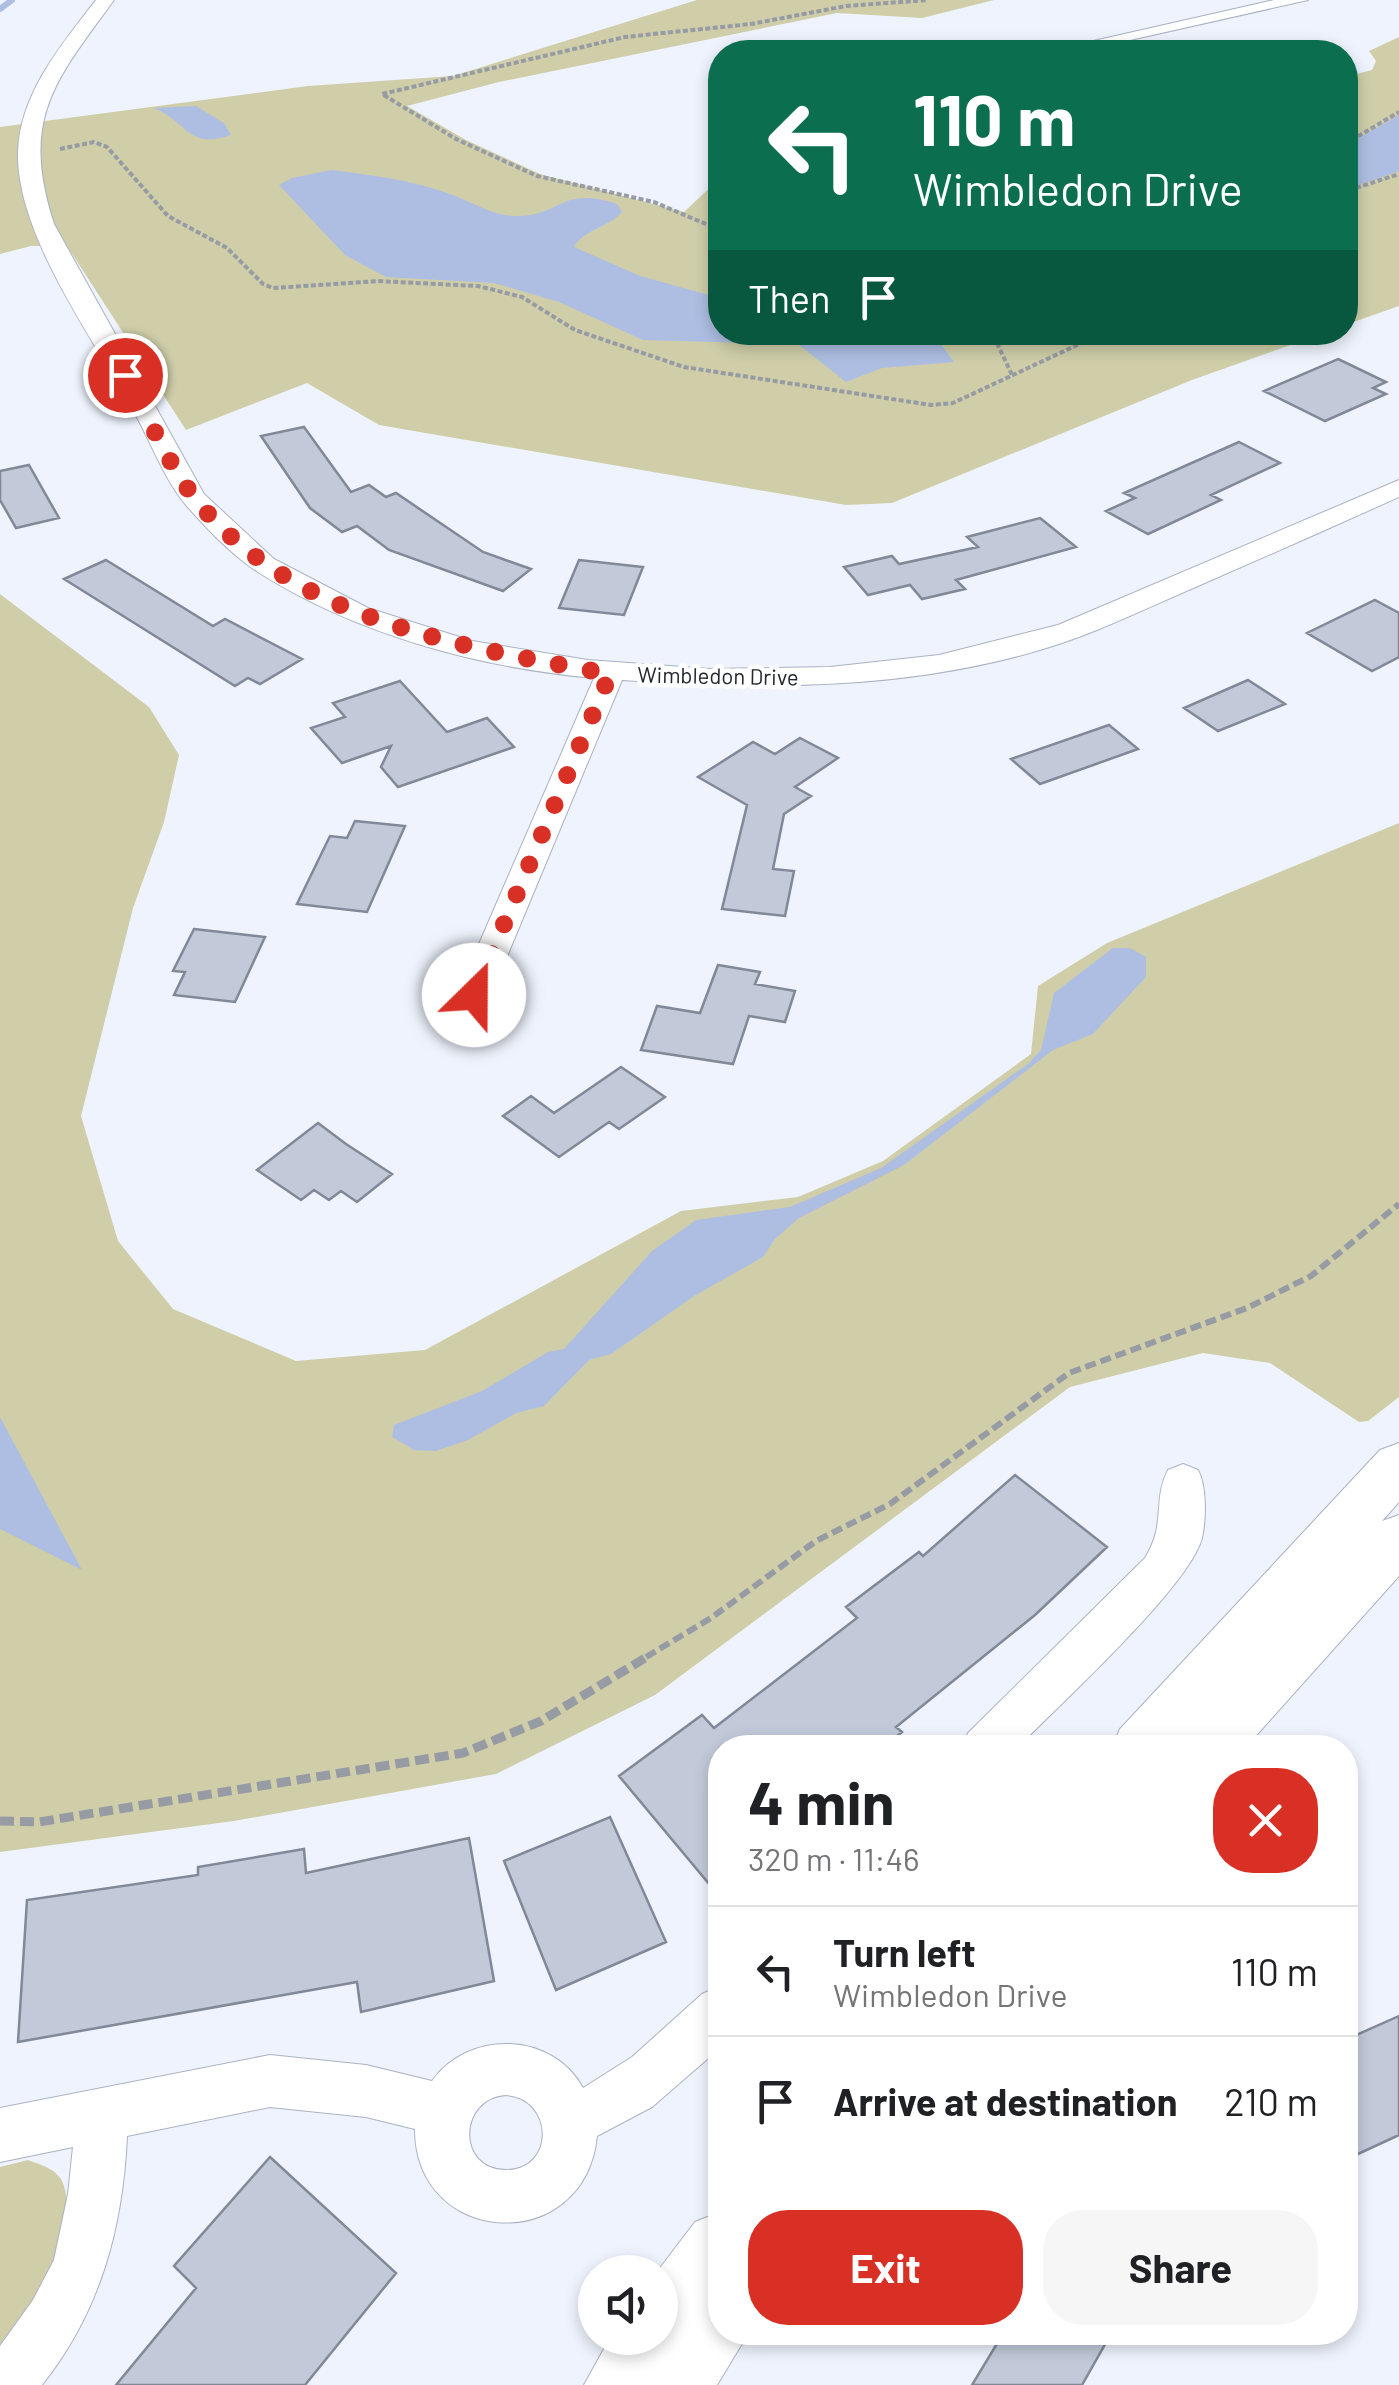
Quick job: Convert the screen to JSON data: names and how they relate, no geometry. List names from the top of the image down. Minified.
{"streets":{"street":["Wimbledon Drive"]},"page":{"turn":["110 m","Wimbledon Drive"],"then":"Then","heading":["4 min","320 m · 11:46"],"list":[{"name":"Turn left","note":"Wimbledon Drive","value":"110 m"},{"name":"Arrive at destination","value":"210 m"}],"buttons":["Exit","Share"]}}
